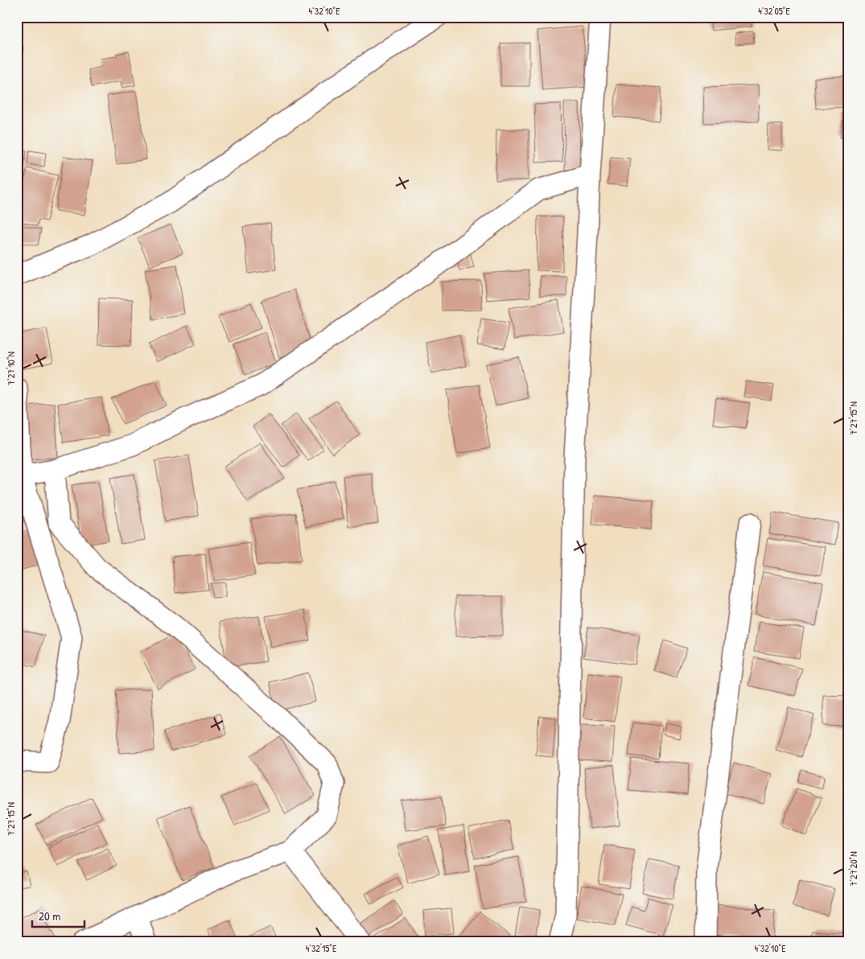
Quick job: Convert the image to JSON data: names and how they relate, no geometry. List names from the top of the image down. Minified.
{"scale_bar":"20 m","coordinates":["4°32'10\"E","4°32'05\"E","7°27'10\"N","7°27'15\"N","7°27'20\"N","4°32'15\"E"]}
